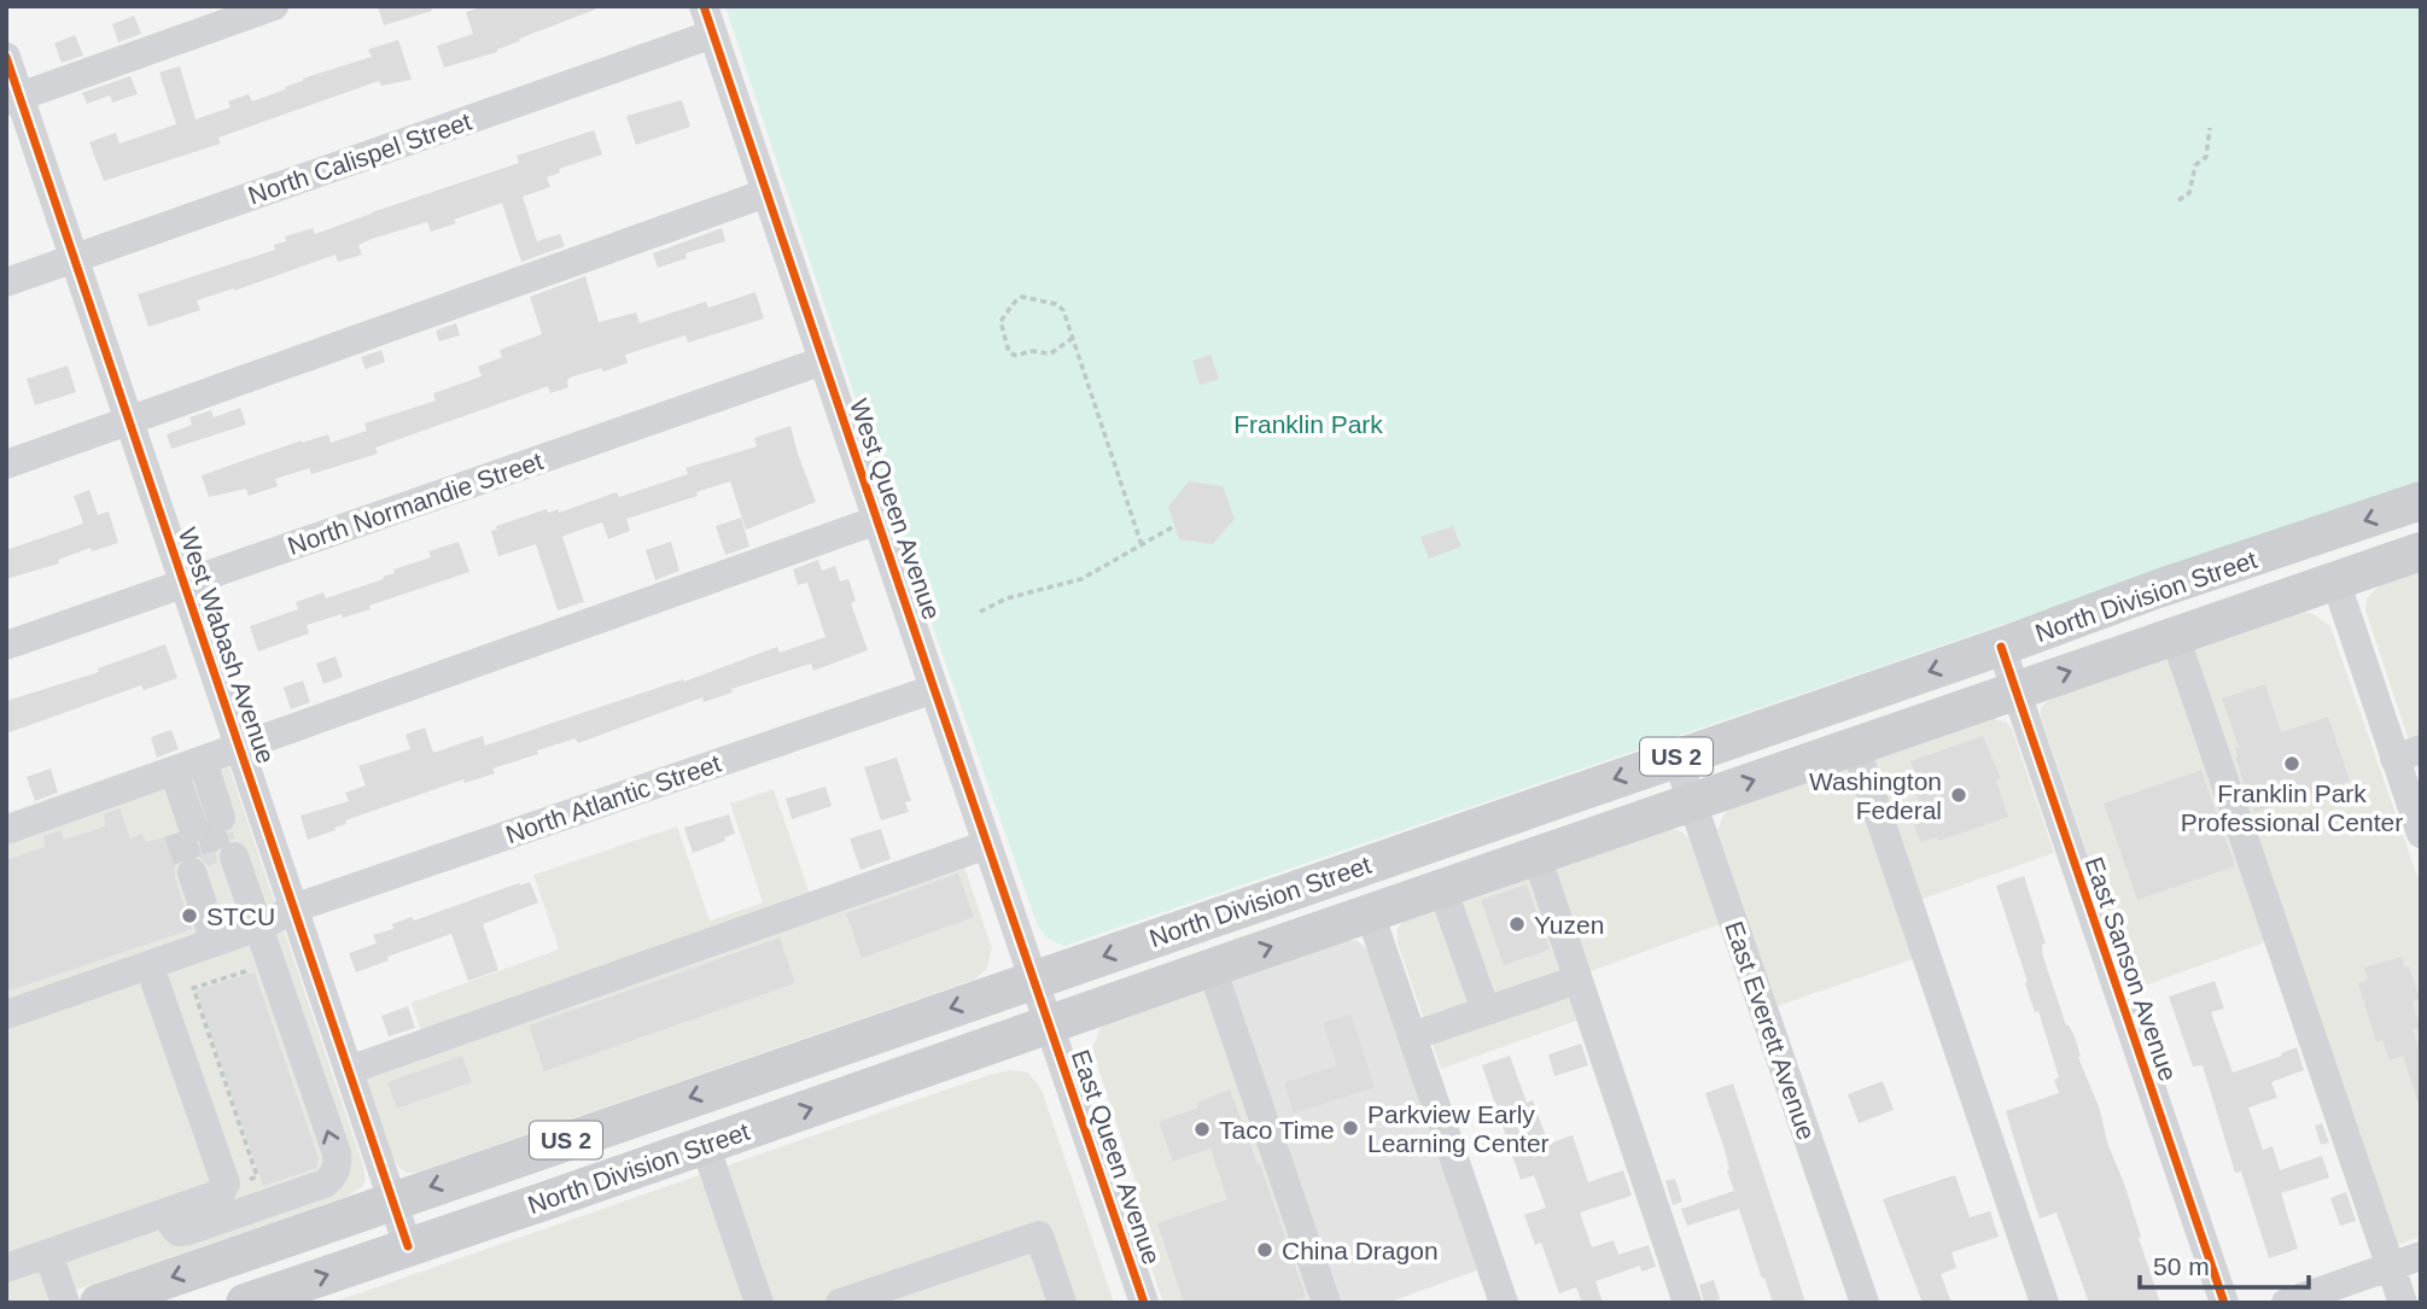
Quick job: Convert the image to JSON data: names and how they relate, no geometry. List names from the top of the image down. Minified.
{"streets":{"main road":["North Division Street","US 2"],"street":["North Calispel Street","North Normandie Street","West Queen Avenue","West Wabash Avenue","North Atlantic Street","East Sanson Avenue","East Everett Avenue","East Queen Avenue"]},"crossings":[["North Calispel Street","West Queen Avenue"],["North Calispel Street","West Wabash Avenue"],["North Normandie Street","West Queen Avenue"],["North Normandie Street","West Wabash Avenue"],["West Queen Avenue","North Division Street"],["West Queen Avenue","North Atlantic Street"],["West Queen Avenue","East Queen Avenue"],["North Division Street","West Wabash Avenue"],["North Division Street","East Sanson Avenue"],["North Division Street","East Everett Avenue"],["North Division Street","East Queen Avenue"],["West Wabash Avenue","North Atlantic Street"]],"parks":["Franklin Park"],"places":["Franklin Park Professional Center","Washington Federal","STCU","Yuzen","Parkview Early Learning Center","Taco Time","China Dragon"],"scale_bar":"50 m"}
